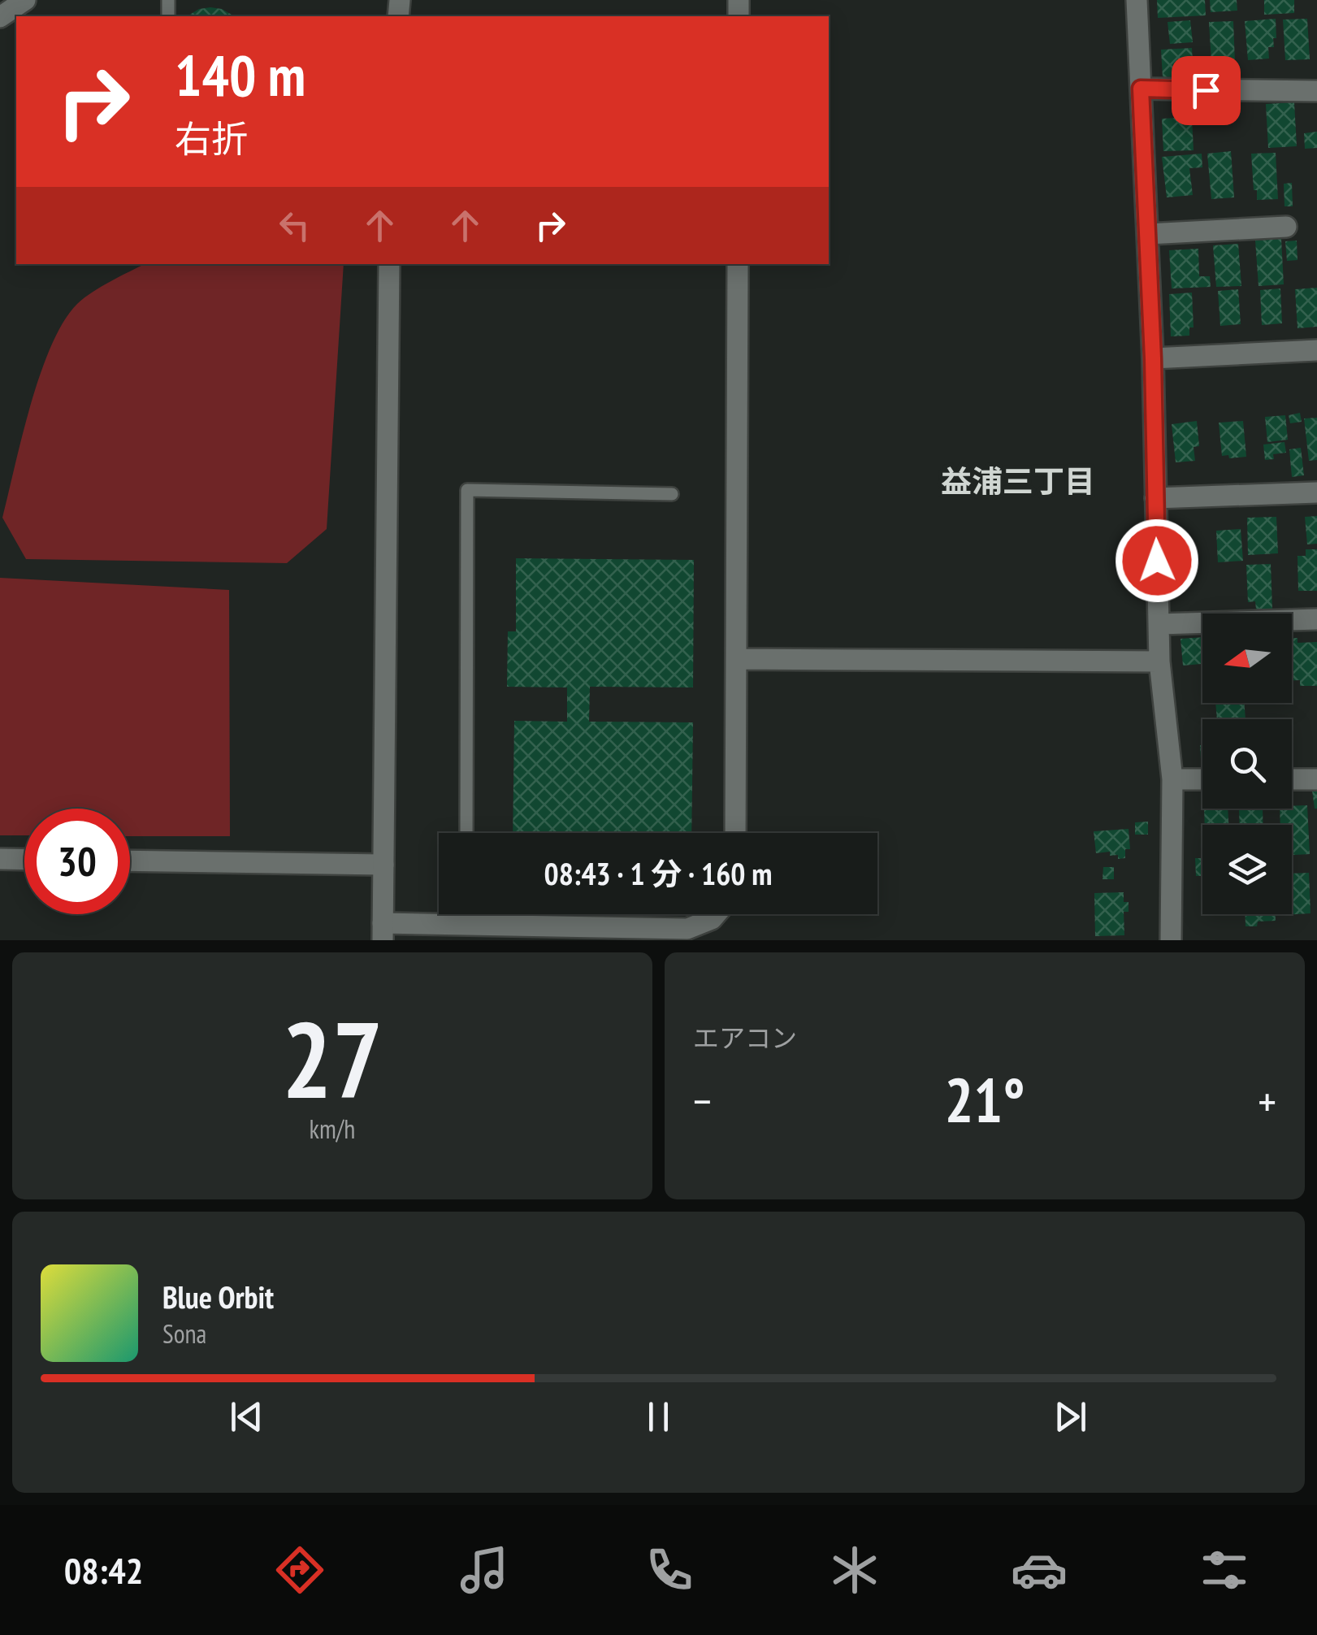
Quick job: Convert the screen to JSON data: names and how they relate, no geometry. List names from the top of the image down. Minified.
{"districts":["益浦三丁目"],"north":"left","page":{"turn":["140 m","右折"],"limit":"30","trip":"08:43 · 1 分 · 160 m","tile":[["27","km/h"],"エアコン"],"heat":["−","21°","+"],"song":["Blue Orbit","Sona"],"tabs":"08:42"}}
